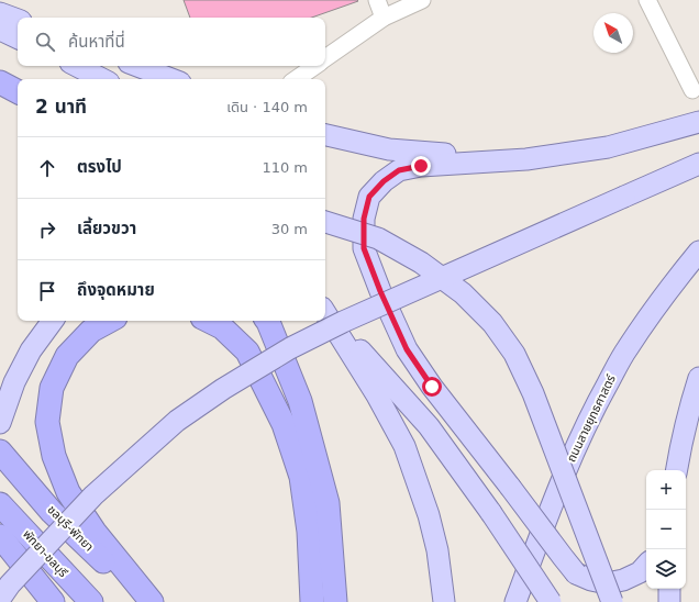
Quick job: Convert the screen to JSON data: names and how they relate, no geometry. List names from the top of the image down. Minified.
{"streets":{"highway":["ชลบุรี-พัทยา","พัทยา-ชลบุรี"],"main road":["ถนนสายยุทธศาสตร์"]},"north":"top left","page":{"search":"ค้นหาที่นี่","heading":["2 นาที","เดิน · 140 m"],"list":[["ตรงไป","110 m"],["เลี้ยวขวา","30 m"],"ถึงจุดหมาย"],"map_buttons":["+","−"]}}
